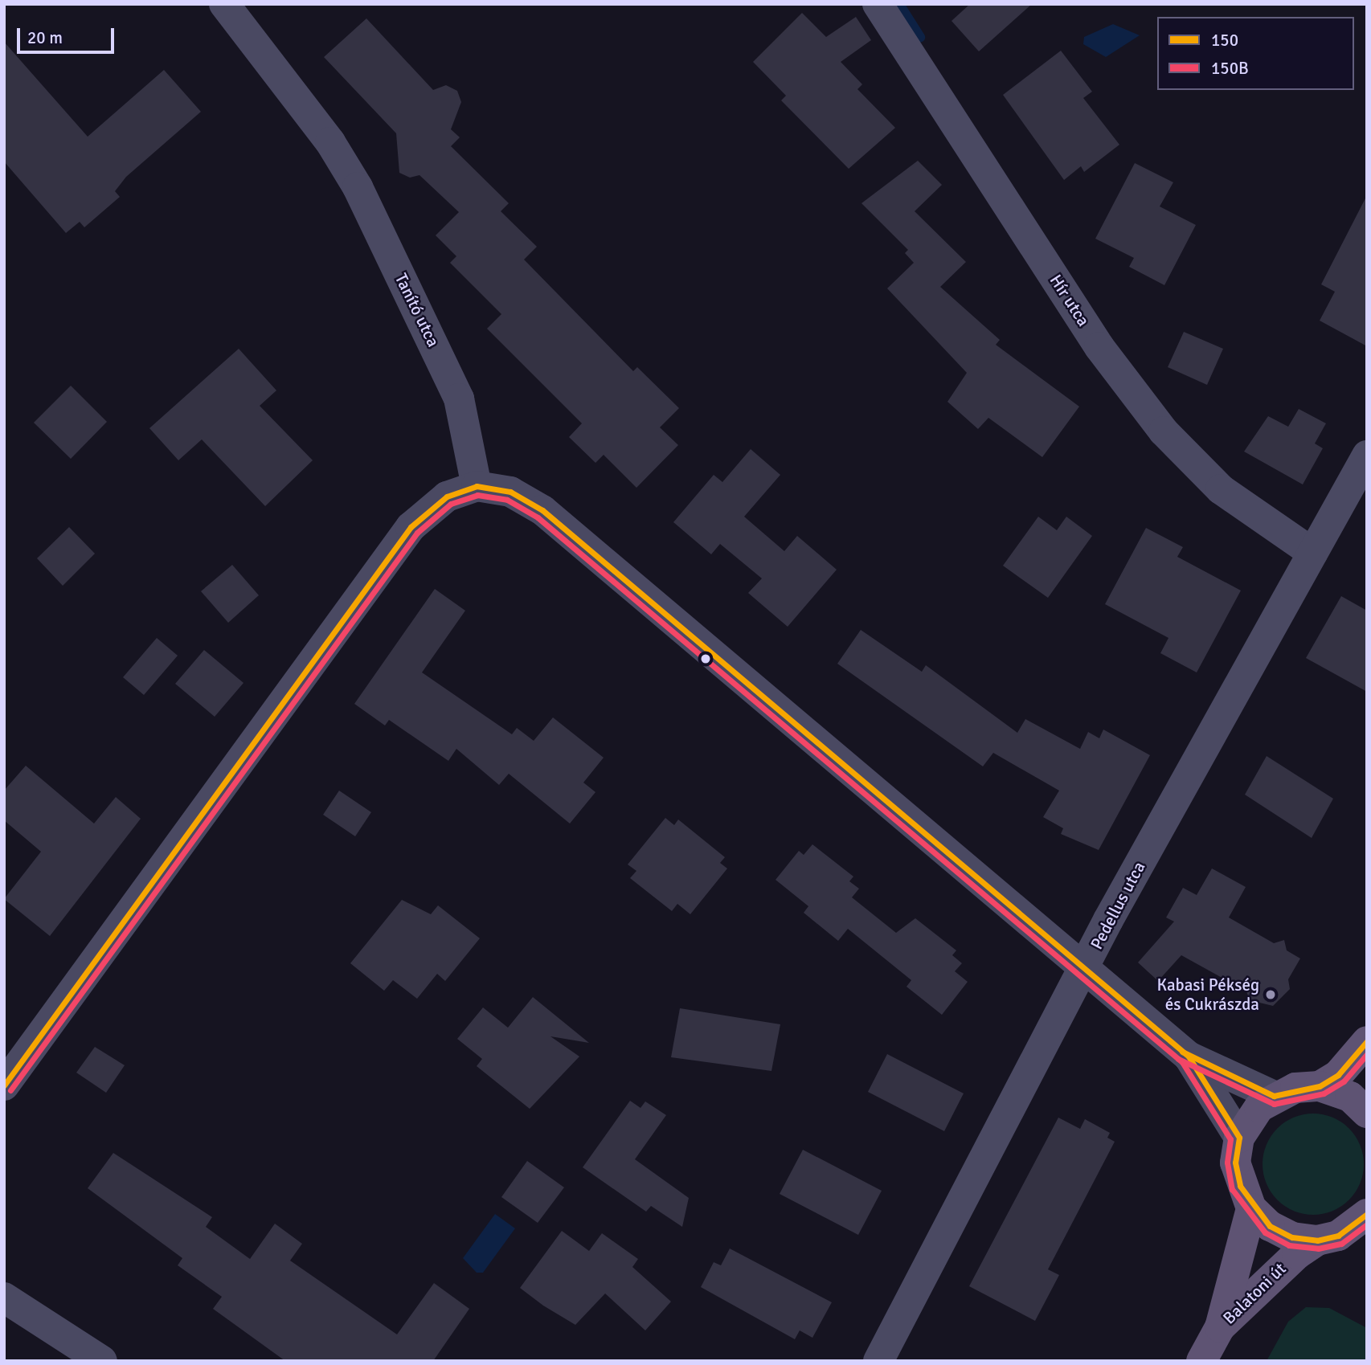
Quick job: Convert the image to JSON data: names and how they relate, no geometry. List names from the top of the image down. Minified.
{"streets":{"main road":["Balatoni út"],"street":["Hír utca","Tanító utca","Pedellus utca"]},"crossings":[["Hír utca","Pedellus utca"]],"places":["Kabasi Pékség és Cukrászda"],"lines":["transit line 150","transit line 150B"],"legend":["150","150B"],"scale_bar":"20 m"}
